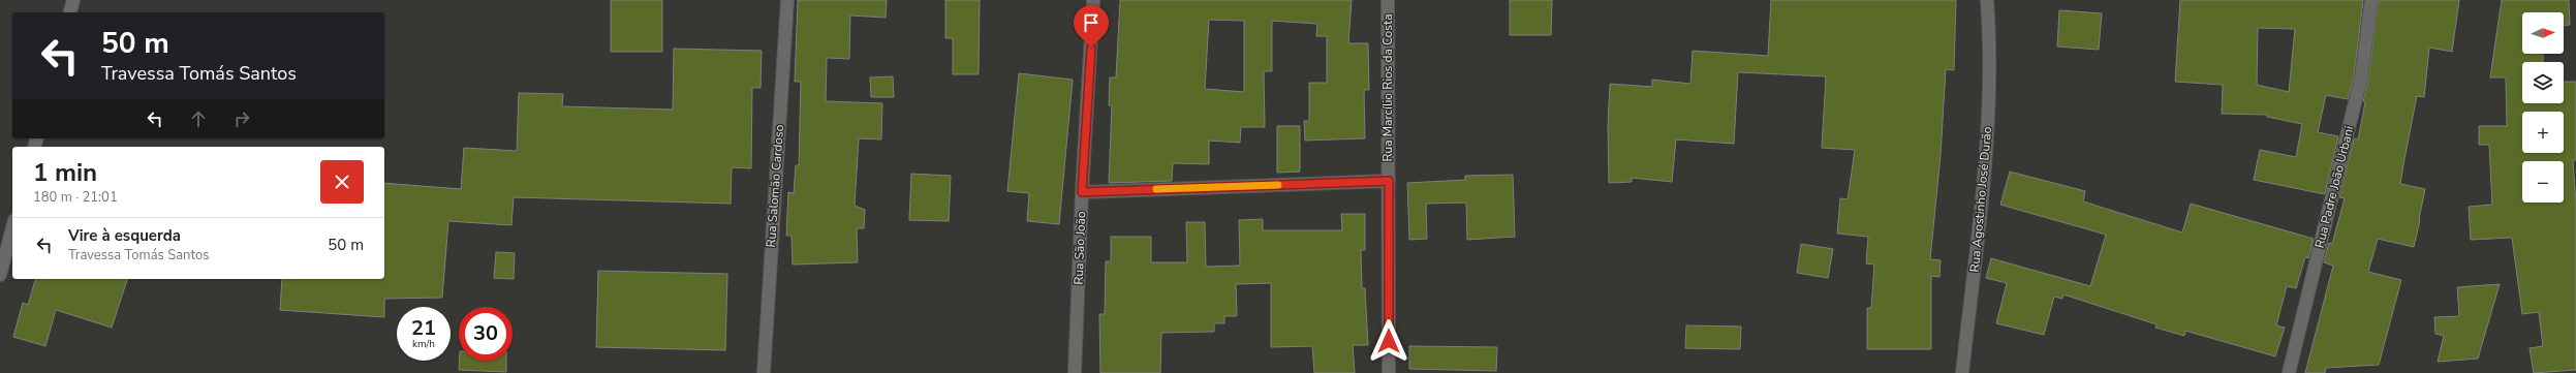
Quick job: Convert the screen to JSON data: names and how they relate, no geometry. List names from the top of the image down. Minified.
{"streets":{"street":["Rua Marcílio Rios da Costa","Rua Salomão Cardoso","Rua Padre João Urbani","Rua Agostinho José Durão","Rua São João"]},"north":"right","page":{"map_buttons":["+","−"],"turn":["50 m","Travessa Tomás Santos"],"heading":["1 min","180 m · 21:01"],"list":[{"name":"Vire à esquerda","note":"Travessa Tomás Santos","value":"50 m"}],"speed":"21 km/h","limit":"30"}}
